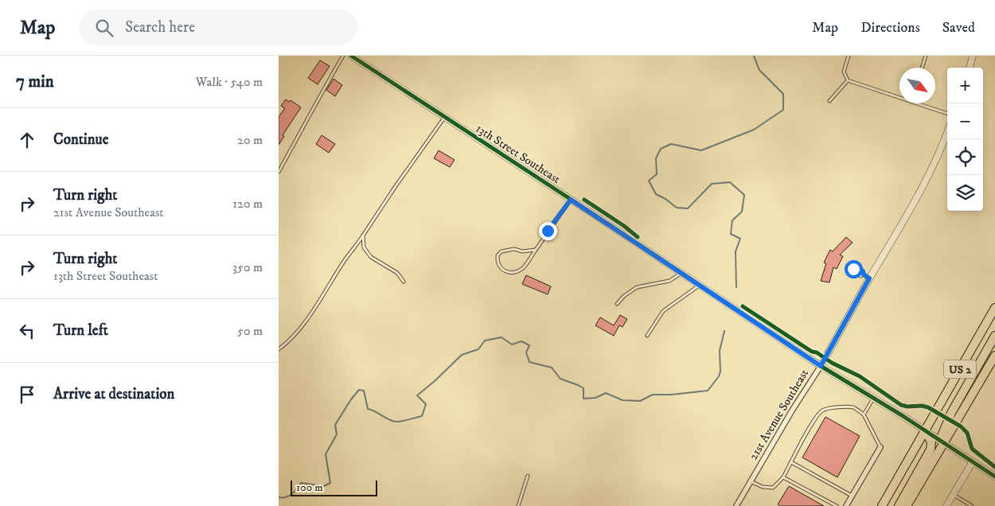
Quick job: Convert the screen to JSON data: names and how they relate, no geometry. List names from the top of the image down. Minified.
{"streets":{"highway":["US 2"],"street":["13th Street Southeast","21st Avenue Southeast"]},"crossings":[["13th Street Southeast","US 2"],["13th Street Southeast","21st Avenue Southeast"]],"scale_bar":"100 m","north":"bottom right","page":{"header":"Map","search":"Search here","nav":["Map","Directions","Saved"],"heading":["7 min","Walk · 540 m"],"map_buttons":["+","−"],"list":[["Continue","20 m"],["Turn right","21st Avenue Southeast","120 m"],["Turn right","13th Street Southeast","350 m"],["Turn left","50 m"],"Arrive at destination"],"scale":"100 m"}}
